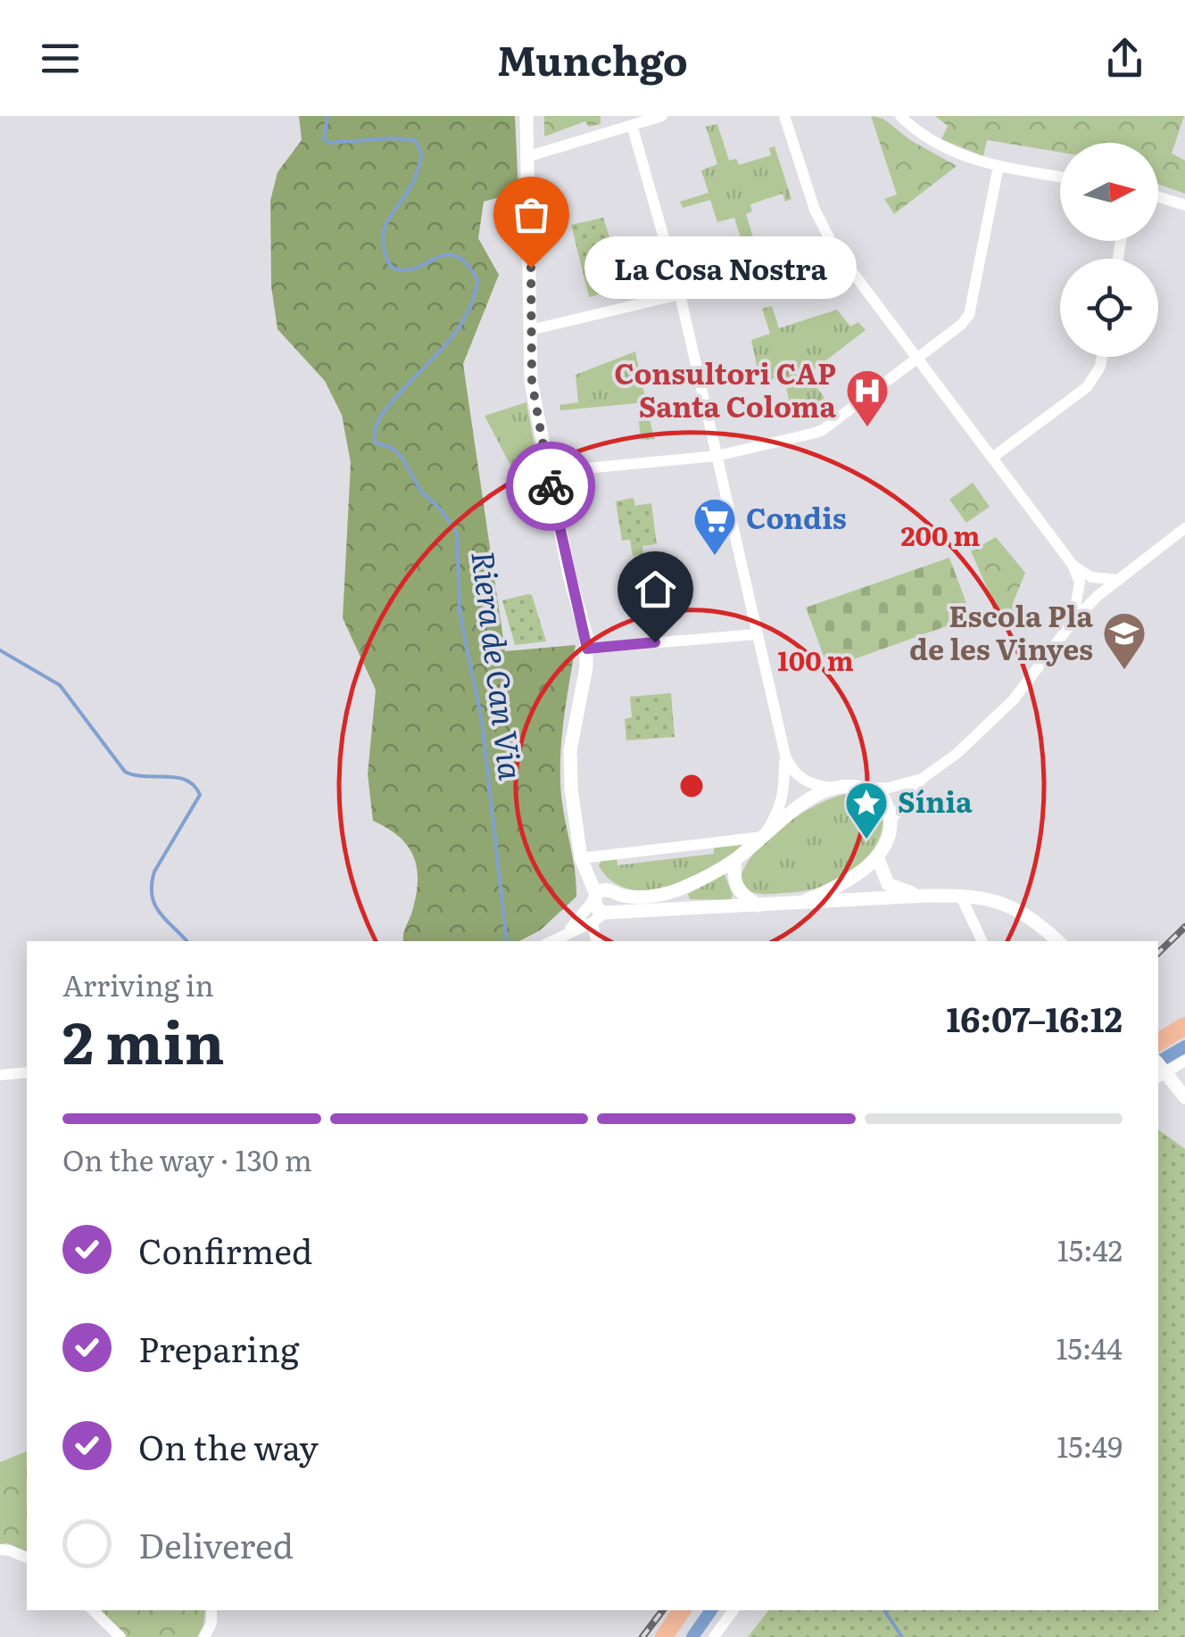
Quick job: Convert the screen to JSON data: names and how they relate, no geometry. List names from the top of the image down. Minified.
{"water":["Riera de Can Via"],"places":{"other":["La Cosa Nostra"],"hospital":["Consultori CAP Santa Coloma"],"supermarket":["Condis"],"school or university":["Escola Pla de les Vinyes"],"place":["Sínia"]},"north":"right","page":{"header":"Munchgo","bubble":"La Cosa Nostra","heading":["2 min","Arriving in","16:07–16:12"],"bar":"On the way · 130 m","list":[["Confirmed","15:42"],["Preparing","15:44"],["On the way","15:49"],"Delivered"]},"rings":["200 m","100 m"]}
